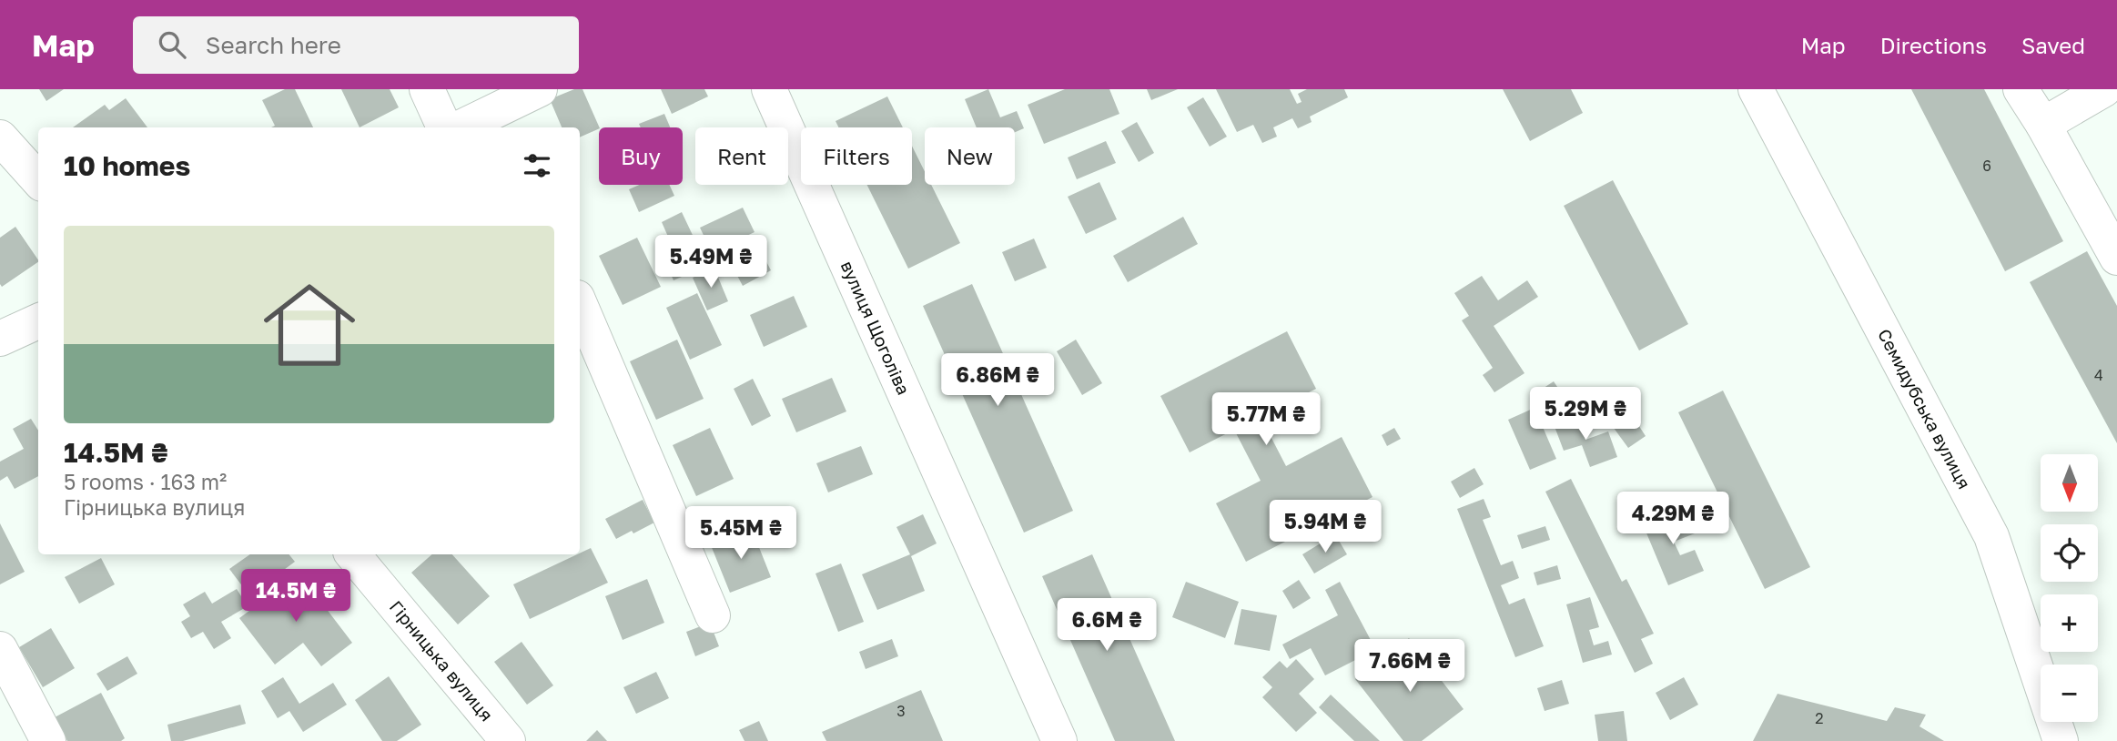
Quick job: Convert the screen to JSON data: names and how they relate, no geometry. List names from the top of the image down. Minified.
{"streets":{"street":["вулиця Щоголіва","Семидубська вулиця","Гірницька вулиця"]},"house_numbers":["6","4","3","2"],"north":"bottom","page":{"header":"Map","search":"Search here","nav":["Map","Directions","Saved"],"chip":["Buy","Rent","Filters","New"],"heading":"10 homes","list":[{"name":"14.5M ₴","note":"5 rooms · 163 m² · Гірницька вулиця"}],"price":["5.49M ₴","6.86M ₴","5.29M ₴","5.77M ₴","4.29M ₴","5.94M ₴","5.45M ₴","14.5M ₴","6.6M ₴","7.66M ₴"],"map_buttons":["+","−"]}}
